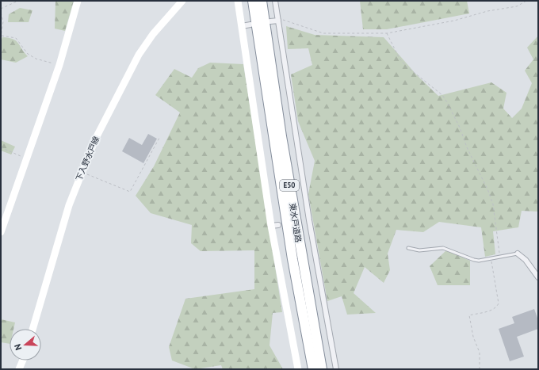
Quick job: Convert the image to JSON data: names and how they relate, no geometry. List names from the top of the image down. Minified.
{"streets":{"highway":["E50","東水戸道路"],"street":["下入野水戸線"]},"north":"left"}
